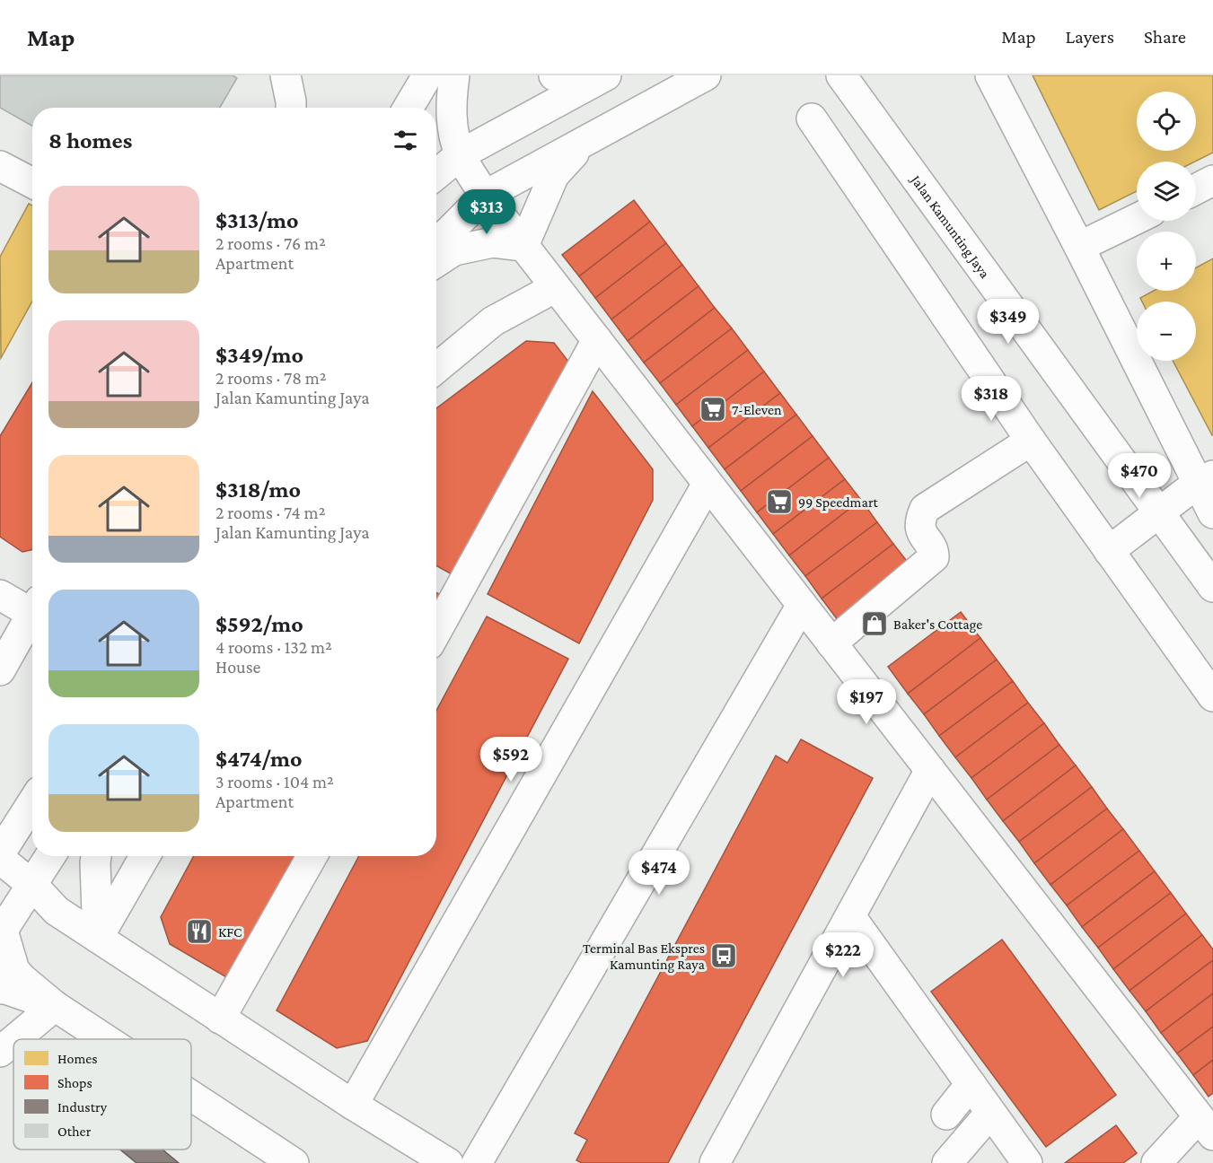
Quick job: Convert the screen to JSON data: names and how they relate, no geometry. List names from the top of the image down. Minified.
{"streets":{"street":["Jalan Kamunting Jaya"]},"places":{"supermarket":["7-Eleven","99 Speedmart"],"shop":["Baker's Cottage"],"restaurant":["KFC"],"bus stop":["Terminal Bas Ekspres Kamunting Raya"]},"legend":["Homes","Shops","Industry","Other"],"page":{"header":"Map","nav":["Map","Layers","Share"],"map_buttons":["+","−"],"heading":"8 homes","list":[{"name":"$313/mo","note":"2 rooms · 76 m² · Apartment"},{"name":"$349/mo","note":"2 rooms · 78 m² · Jalan Kamunting Jaya"},{"name":"$318/mo","note":"2 rooms · 74 m² · Jalan Kamunting Jaya"},{"name":"$592/mo","note":"4 rooms · 132 m² · House"},{"name":"$474/mo","note":"3 rooms · 104 m² · Apartment"}],"price":["$313","$349","$318","$470","$197","$592","$474","$222"]}}
